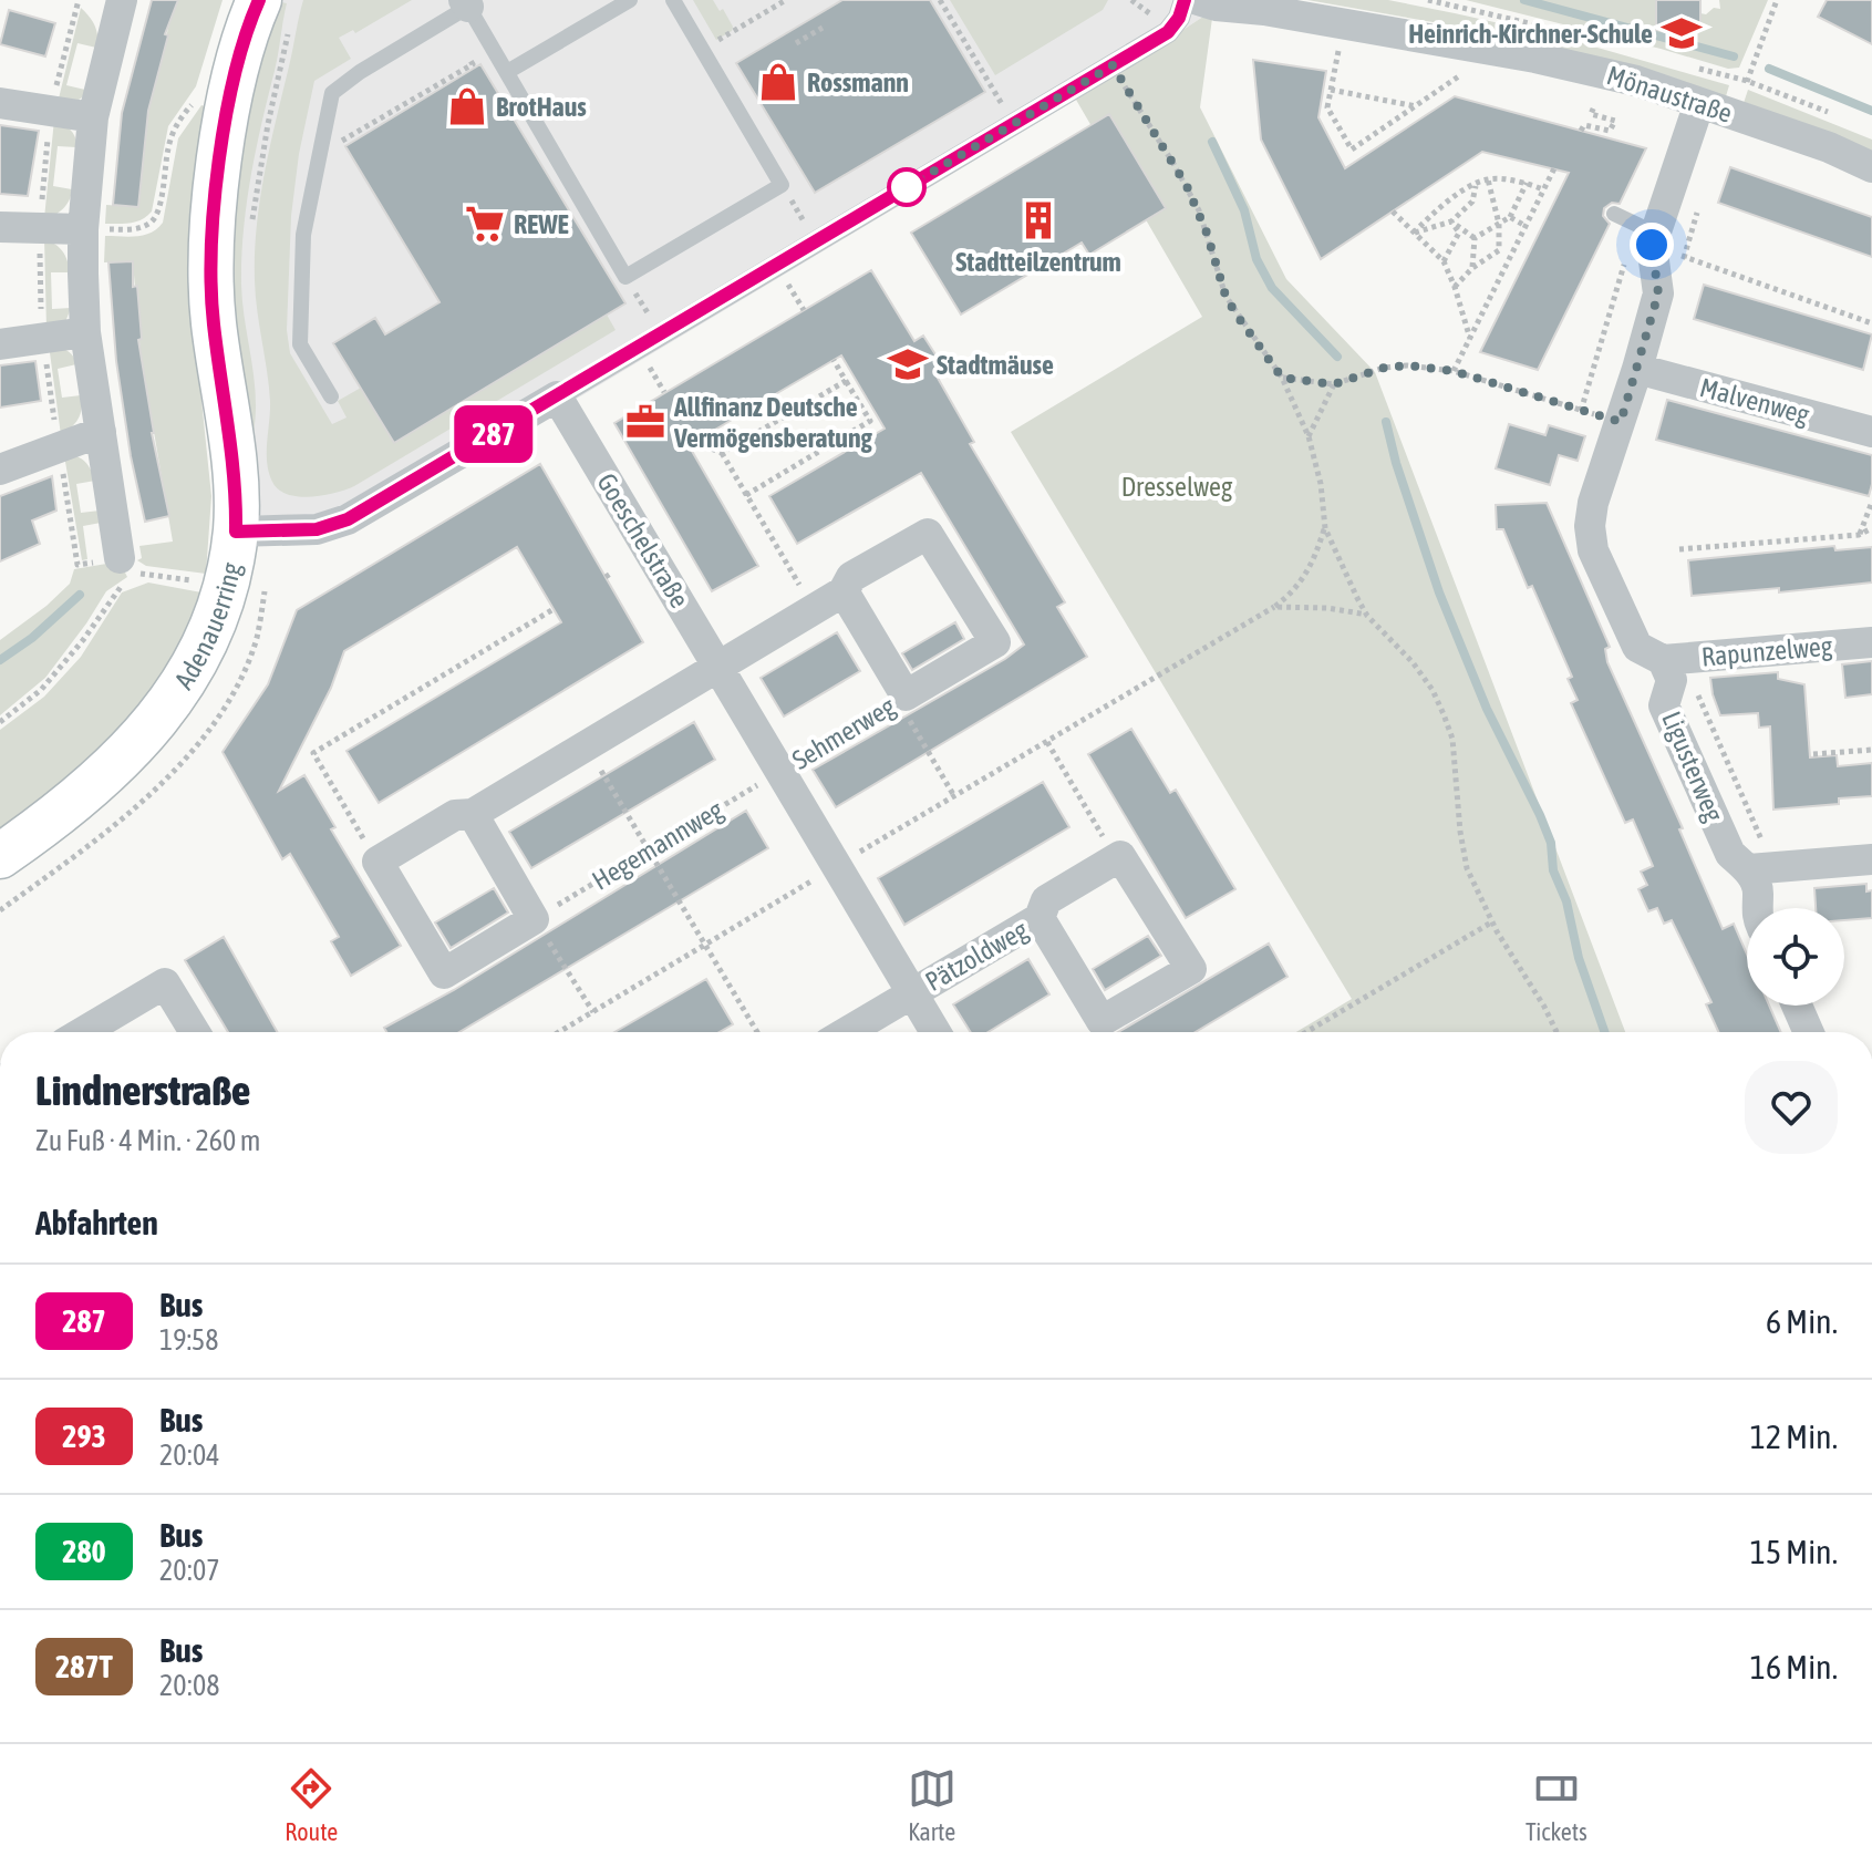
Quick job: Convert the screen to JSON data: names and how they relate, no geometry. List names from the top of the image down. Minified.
{"streets":{"main road":["Adenauerring"],"street":["Mönaustraße","Malvenweg","Goeschelstraße","Rapunzelweg","Sehmerweg","Ligusterweg","Pätzoldweg"],"path":["Hegemannweg"]},"crossings":[["Goeschelstraße","Sehmerweg"],["Goeschelstraße","Hegemannweg"],["Goeschelstraße","Pätzoldweg"],["Rapunzelweg","Ligusterweg"],["Sehmerweg","Hegemannweg"]],"parks":["Dresselweg"],"places":{"school or university":["Heinrich-Kirchner-Schule","Stadtmäuse"],"shop":["Rossmann","BrotHaus"],"building":["Stadtteilzentrum"],"supermarket":["REWE"],"office":["Allfinanz Deutsche Vermögensberatung"]},"lines":["bus line 287"],"page":{"on_map":"287","heading":[["Lindnerstraße","Zu Fuß · 4 Min. · 260 m"],"Abfahrten"],"list":[{"mark":"287","name":"Bus","note":"19:58","value":"6 Min."},{"mark":"293","name":"Bus","note":"20:04","value":"12 Min."},{"mark":"280","name":"Bus","note":"20:07","value":"15 Min."},{"mark":"287T","name":"Bus","note":"20:08","value":"16 Min."}],"tabs":["Route","Karte","Tickets"]}}
